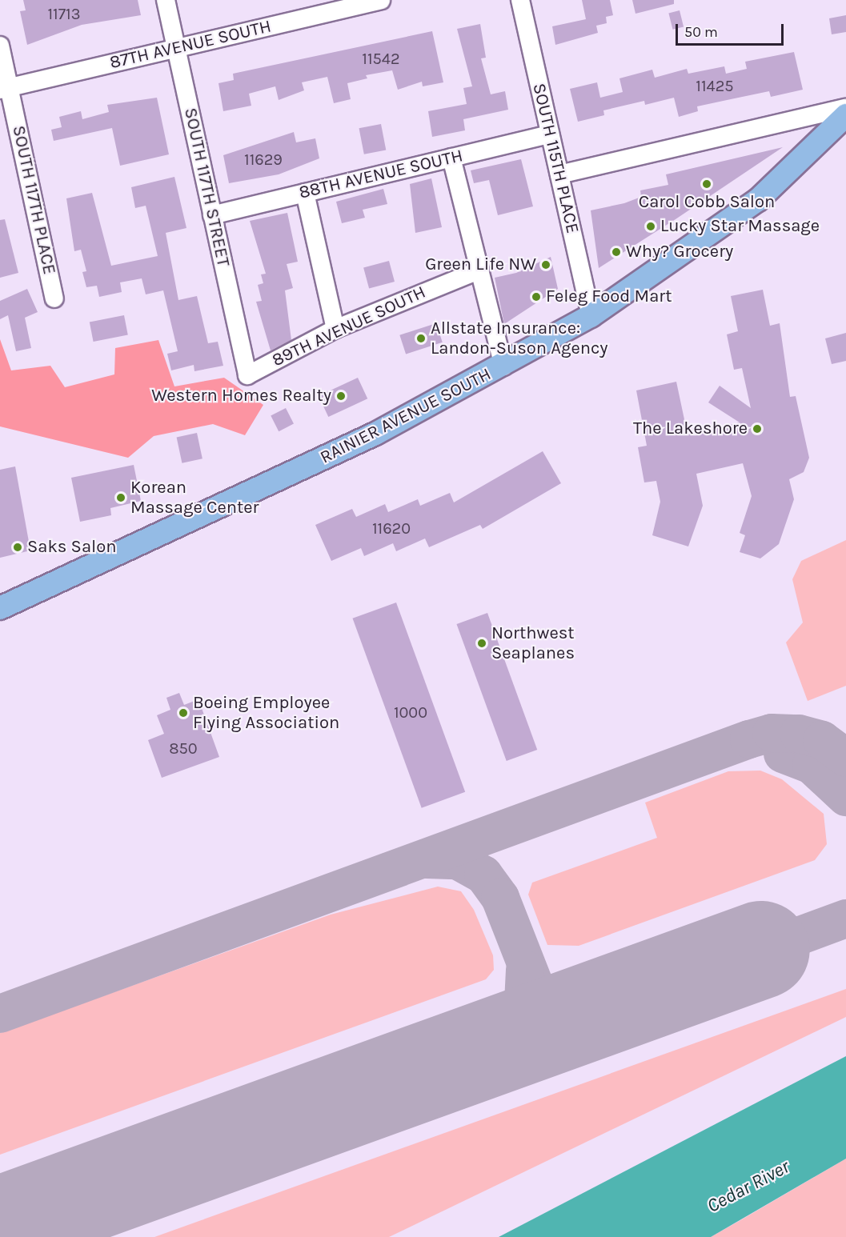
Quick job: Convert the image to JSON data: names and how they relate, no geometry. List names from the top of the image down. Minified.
{"streets":{"main road":["RAINIER AVENUE SOUTH"],"street":["87TH AVENUE SOUTH","SOUTH 115TH PLACE","88TH AVENUE SOUTH","SOUTH 117TH STREET","SOUTH 117TH PLACE","89TH AVENUE SOUTH"]},"crossings":[["87TH AVENUE SOUTH","SOUTH 117TH STREET"],["87TH AVENUE SOUTH","SOUTH 117TH PLACE"],["SOUTH 115TH PLACE","88TH AVENUE SOUTH"],["SOUTH 115TH PLACE","RAINIER AVENUE SOUTH"],["88TH AVENUE SOUTH","SOUTH 117TH STREET"],["SOUTH 117TH STREET","89TH AVENUE SOUTH"]],"water":["Cedar River"],"places":["Carol Cobb Salon","Lucky Star Massage","Why? Grocery","Green Life NW","Feleg Food Mart","Allstate Insurance: Landon-Suson Agency","Western Homes Realty","The Lakeshore","Korean Massage Center","Saks Salon","Northwest Seaplanes","Boeing Employee Flying Association"],"house_numbers":["11713","11542","11425","11629","11620","1000","850"],"scale_bar":"50 m"}
